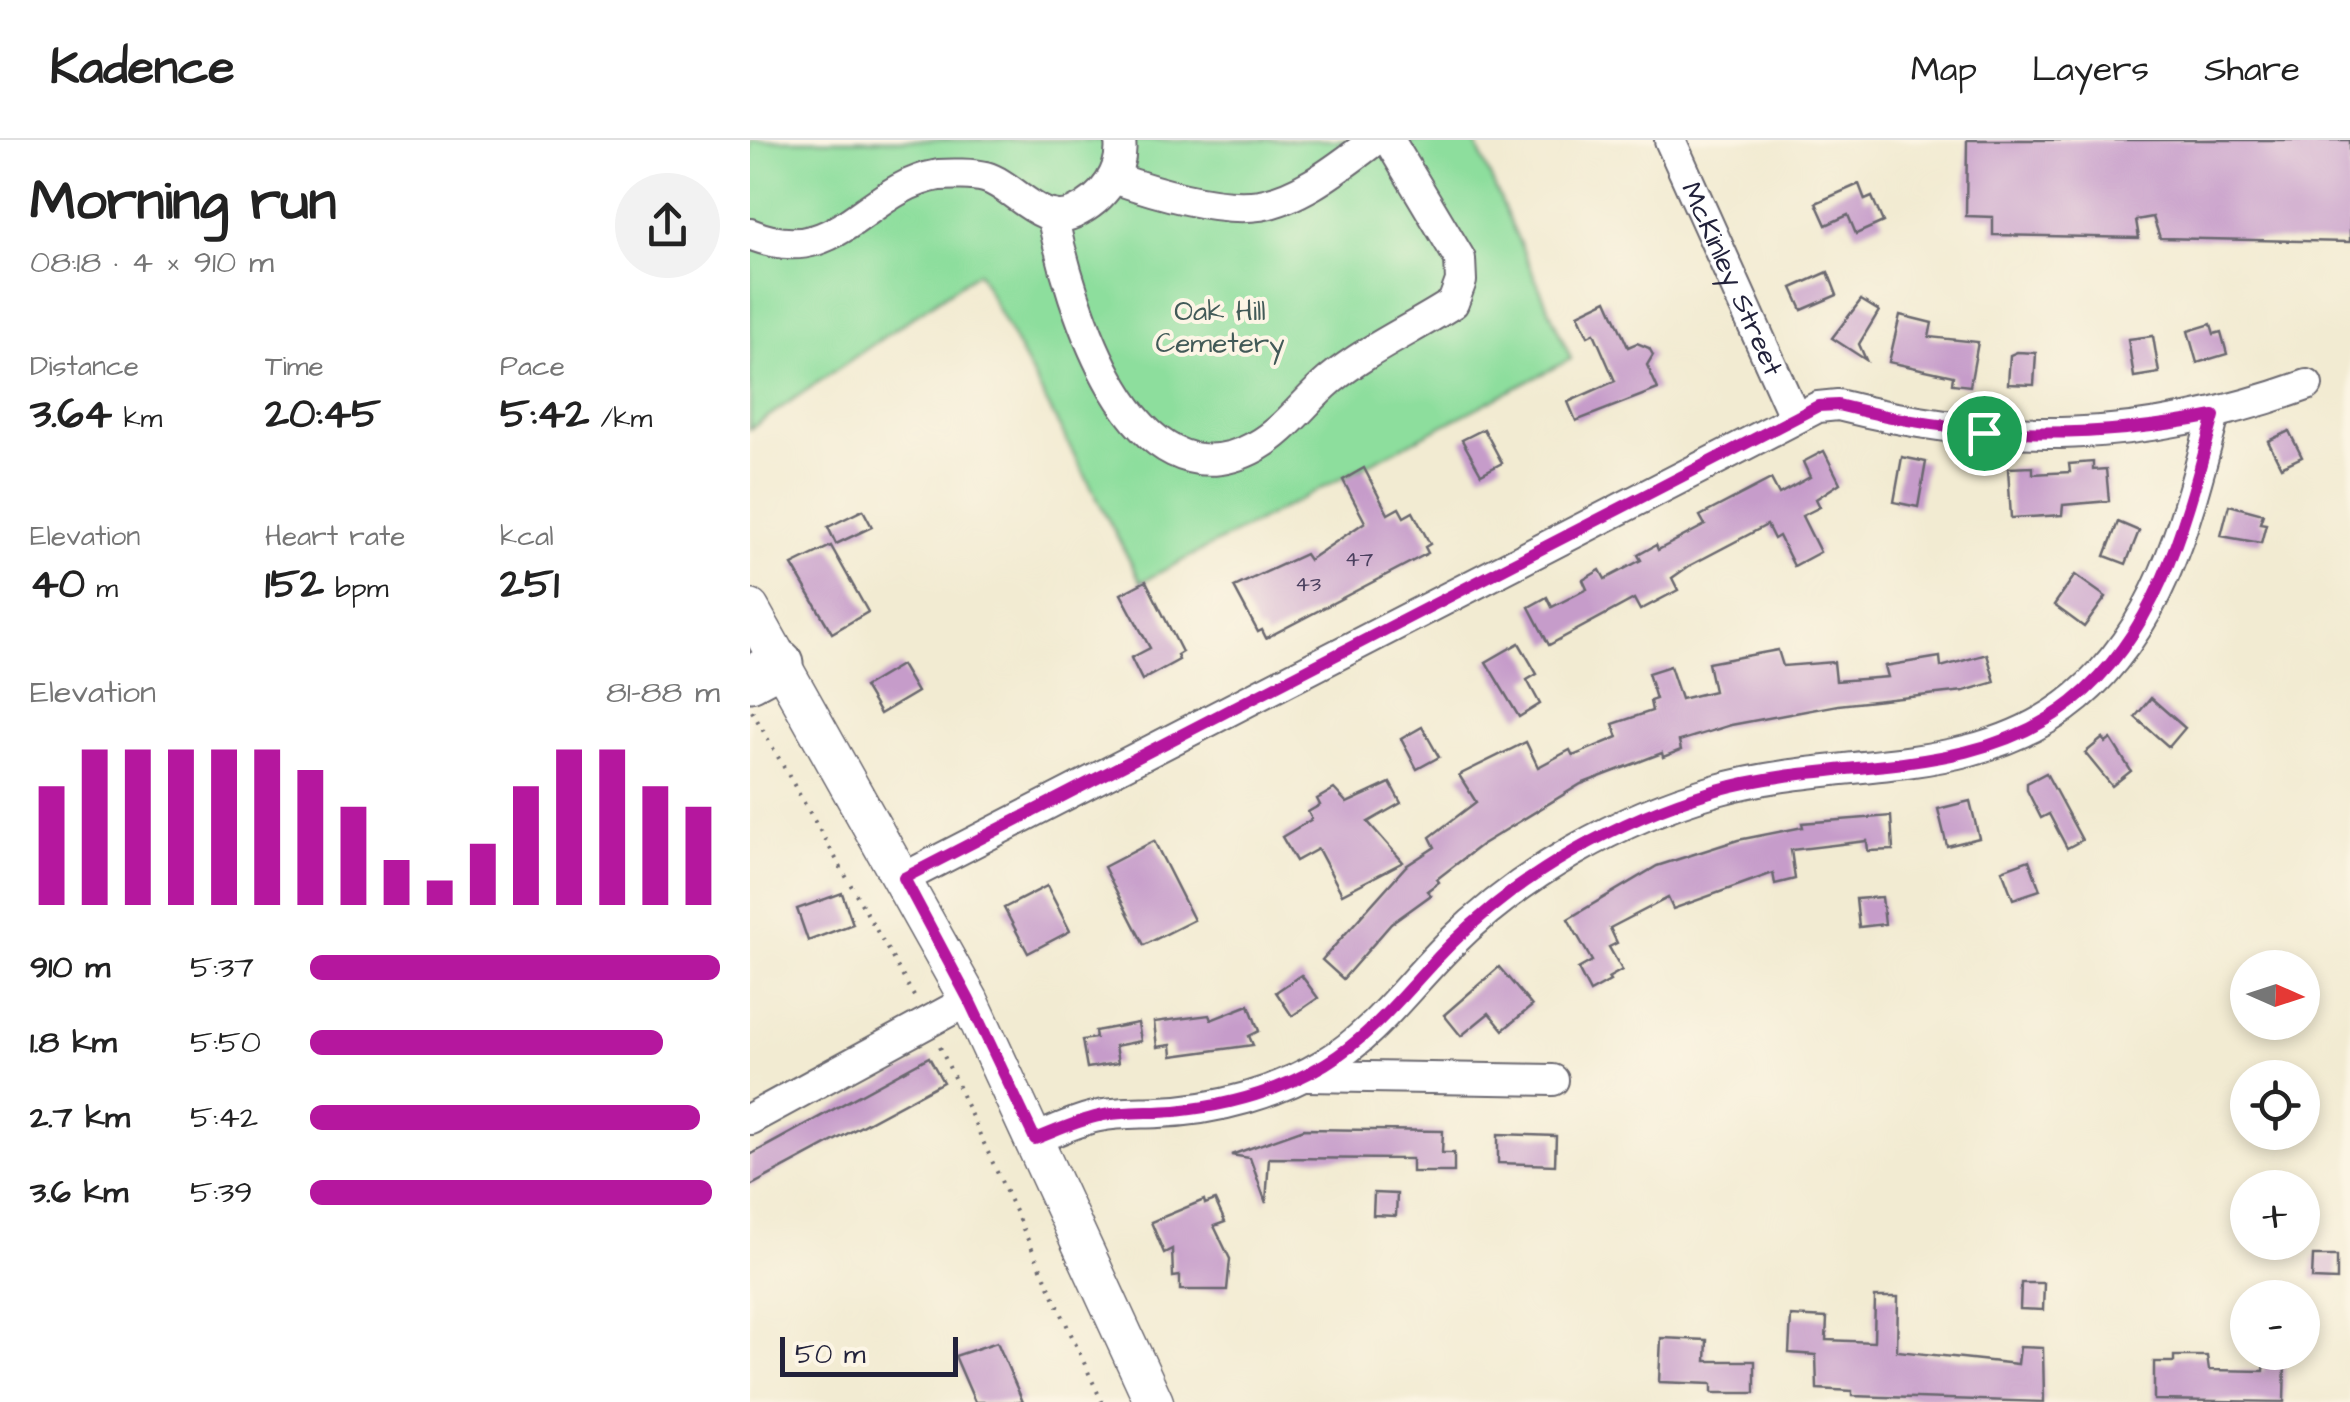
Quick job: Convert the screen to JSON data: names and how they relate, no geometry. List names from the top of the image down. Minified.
{"streets":{"street":["McKinley Street"]},"parks":["Oak Hill Cemetery"],"house_numbers":["47","43"],"scale_bar":"50 m","north":"right","page":{"header":"Kadence","nav":["Map","Layers","Share"],"heading":["Morning run","08:18 · 4 × 910 m"],"stats":[["Distance","3.64 km"],["Time","20:45"],["Pace","5:42 /km"],["Elevation","40 m"],["Heart rate","152 bpm"],["kcal","251"]],"chart":["Elevation","81–88 m"],"list":[{"name":"910 m","note":"5:37"},{"name":"1.8 km","note":"5:50"},{"name":"2.7 km","note":"5:42"},{"name":"3.6 km","note":"5:39"}],"map_buttons":["+","−"],"scale":"50 m"}}
